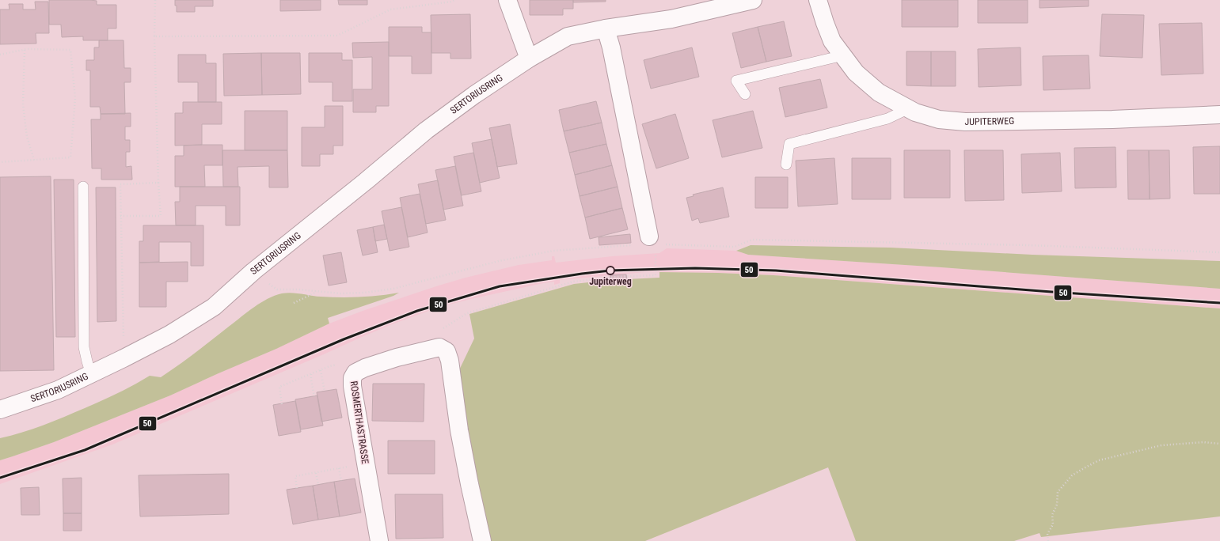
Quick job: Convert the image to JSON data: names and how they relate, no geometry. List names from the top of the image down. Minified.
{"streets":{"street":["SERTORIUSRING","JUPITERWEG","ROSMERTHASTRASSE"]},"places":["Jupiterweg"],"lines":["transit line 50"]}
